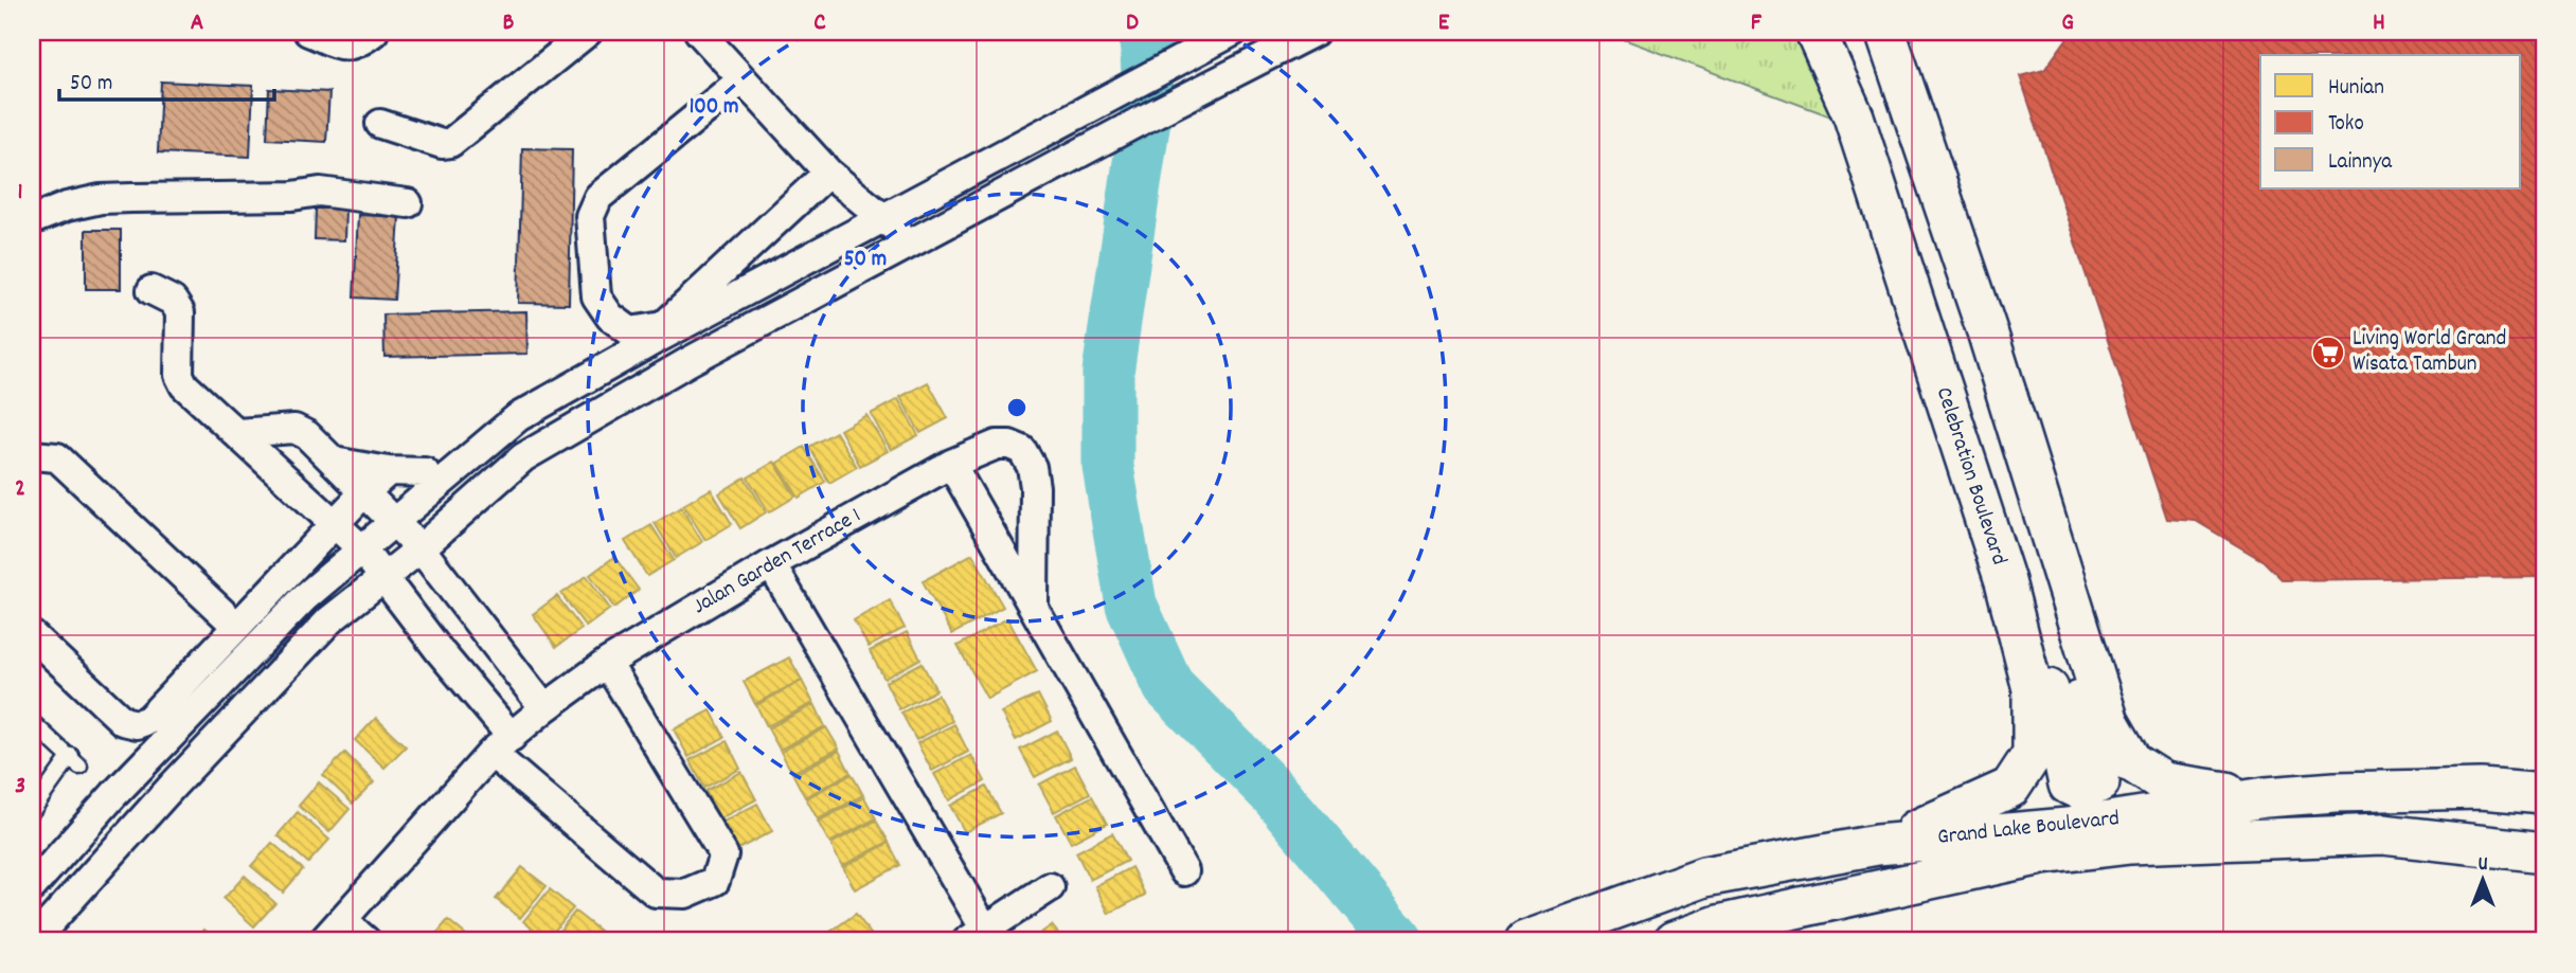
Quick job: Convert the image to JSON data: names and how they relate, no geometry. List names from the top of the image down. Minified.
{"streets":{"street":["Celebration Boulevard","Jalan Garden Terrace 1","Grand Lake Boulevard"]},"crossings":[["Celebration Boulevard","Grand Lake Boulevard"]],"places":{"supermarket":["Living World Grand Wisata Tambun"]},"legend":["Hunian","Toko","Lainnya"],"scale_bar":"50 m","north":"top","grid":{"columns":["A","B","C","D","E","F","G","H"],"rows":["1","2","3"]},"rings":["100 m","50 m"]}
